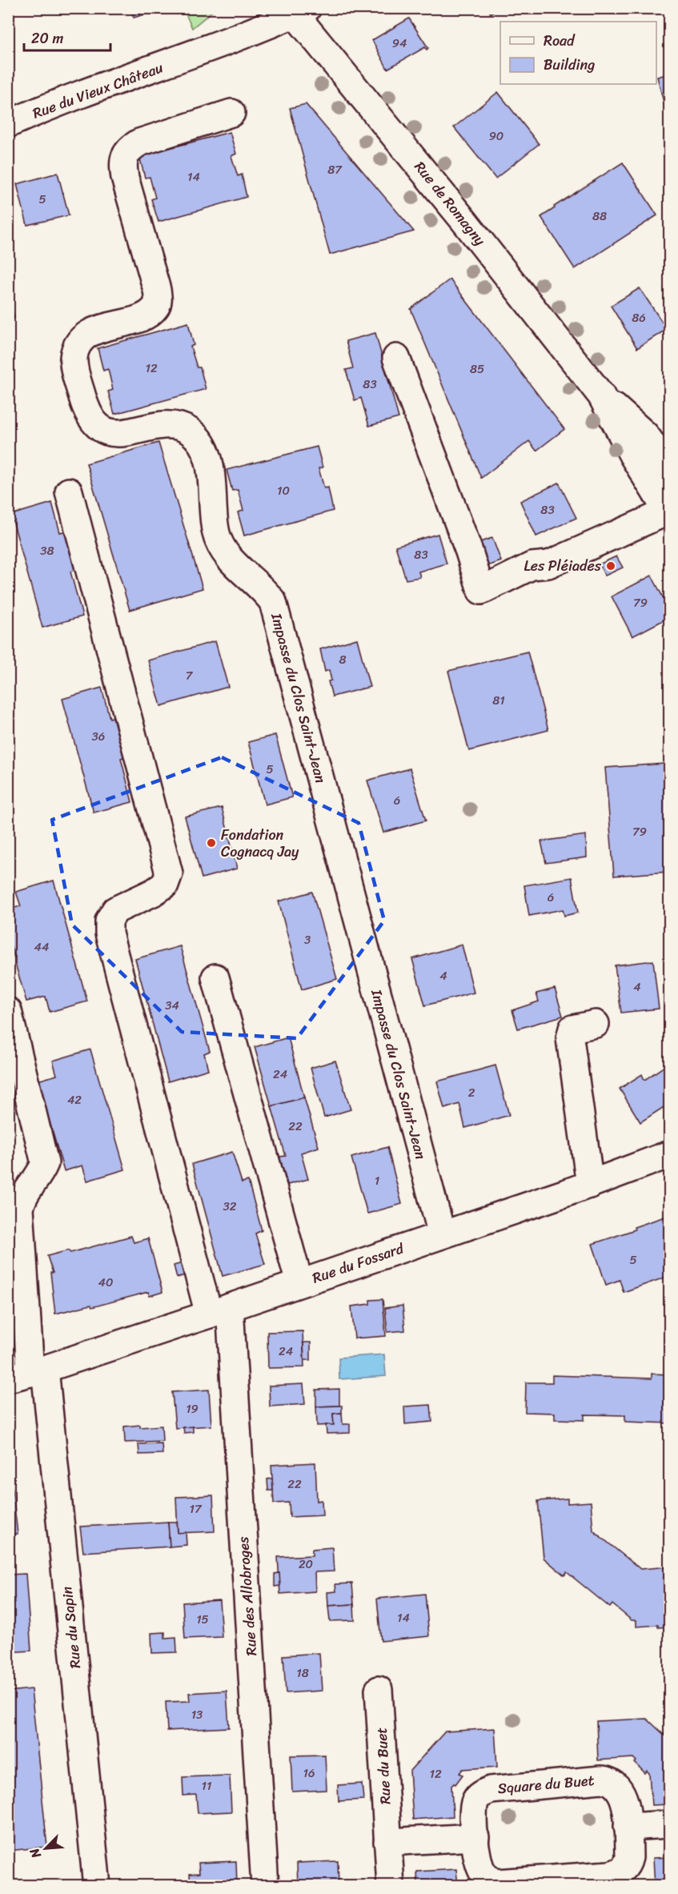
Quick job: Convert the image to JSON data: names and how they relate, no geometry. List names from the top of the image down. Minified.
{"streets":{"street":["Rue du Vieux Château","Rue de Romagny","Impasse du Clos Saint-Jean","Rue du Fossard","Rue des Allobroges","Rue du Sapin","Rue du Buet","Square du Buet"]},"crossings":[["Rue du Vieux Château","Rue de Romagny"],["Impasse du Clos Saint-Jean","Rue du Fossard"],["Rue du Fossard","Rue des Allobroges"],["Rue du Fossard","Rue du Sapin"]],"places":["Les Pléiades","Fondation Cognacq Jay"],"house_numbers":["94","90","87","14","5","88","86","12","85","83","10","83","38","83","79","8","7","81","36","5","6","79","6","3","44","4","4","34","24","2","42","22","1","32","5","40","24","19","22","17","20","14","15","18","13","16","12","11"],"legend":["Road","Building"],"scale_bar":"20 m","north":"bottom left"}
